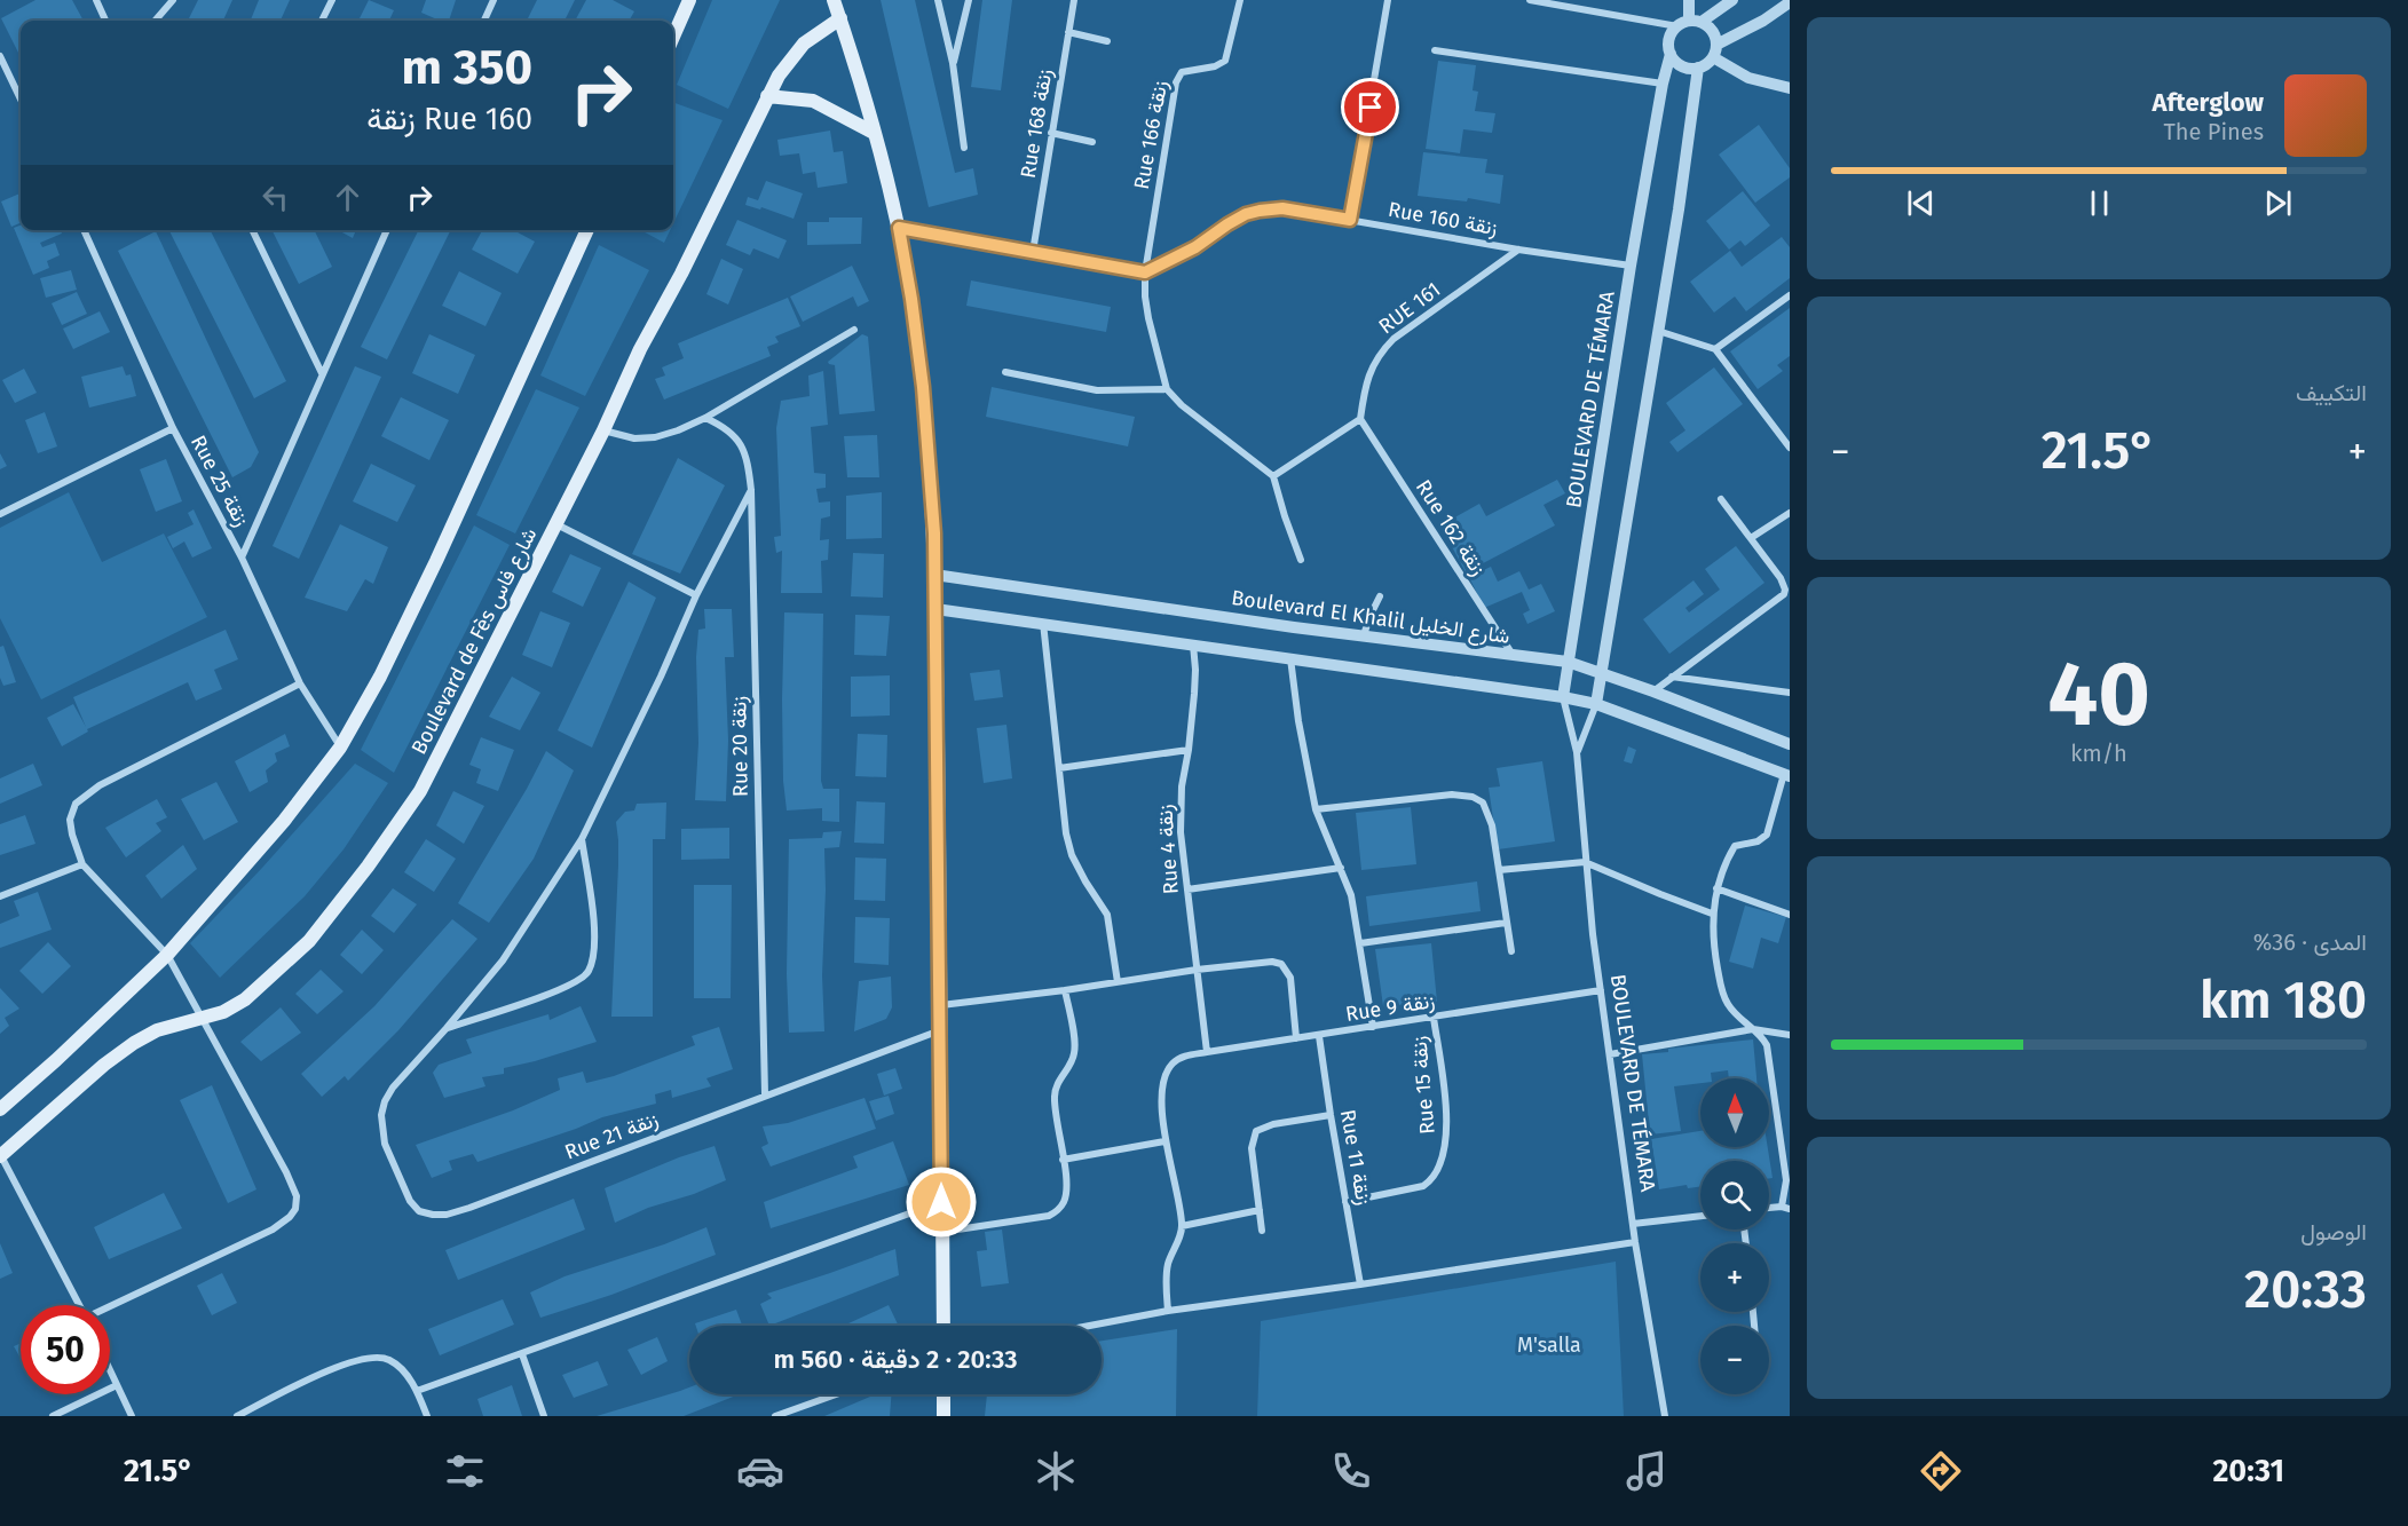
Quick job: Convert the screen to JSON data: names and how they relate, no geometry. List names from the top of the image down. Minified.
{"streets":{"main road":["Boulevard de Fès شارع فاس"],"street":["Rue 168 زنقة","Rue 166 زنقة","Rue 160 زنقة","RUE 161","BOULEVARD DE TÉMARA","Rue 25 زنقة","Rue 162 زنقة","Boulevard El Khalil شارع الخليل","Rue 20 زنقة","Rue 4 زنقة","Rue 9 زنقة","Rue 15 زنقة","Rue 21 زنقة","Rue 11 زنقة"]},"crossings":[["Rue 166 زنقة","Rue 160 زنقة"],["Rue 160 زنقة","RUE 161"],["Rue 160 زنقة","BOULEVARD DE TÉMARA"],["RUE 161","Rue 162 زنقة"],["BOULEVARD DE TÉMARA","Boulevard El Khalil شارع الخليل"],["BOULEVARD DE TÉMARA","Rue 9 زنقة"],["Rue 162 زنقة","Boulevard El Khalil شارع الخليل"],["Rue 20 زنقة","Rue 21 زنقة"],["Rue 4 زنقة","Rue 9 زنقة"],["Rue 9 زنقة","Rue 15 زنقة"],["Rue 9 زنقة","Rue 11 زنقة"],["Rue 15 زنقة","Rue 11 زنقة"]],"parks":["M'salla"],"north":"top","page":{"turn":["350 m","Rue 160 زنقة"],"song":["Afterglow","The Pines"],"tile":["التكييف",["40","km/h"],["المدى · 36%","180 km"],["الوصول","20:33"]],"heat":["−","21.5°","+"],"map_buttons":["+","−"],"limit":"50","trip":"20:33 · 2 دقيقة · 560 m","tabs":["20:31","21.5°"]}}
